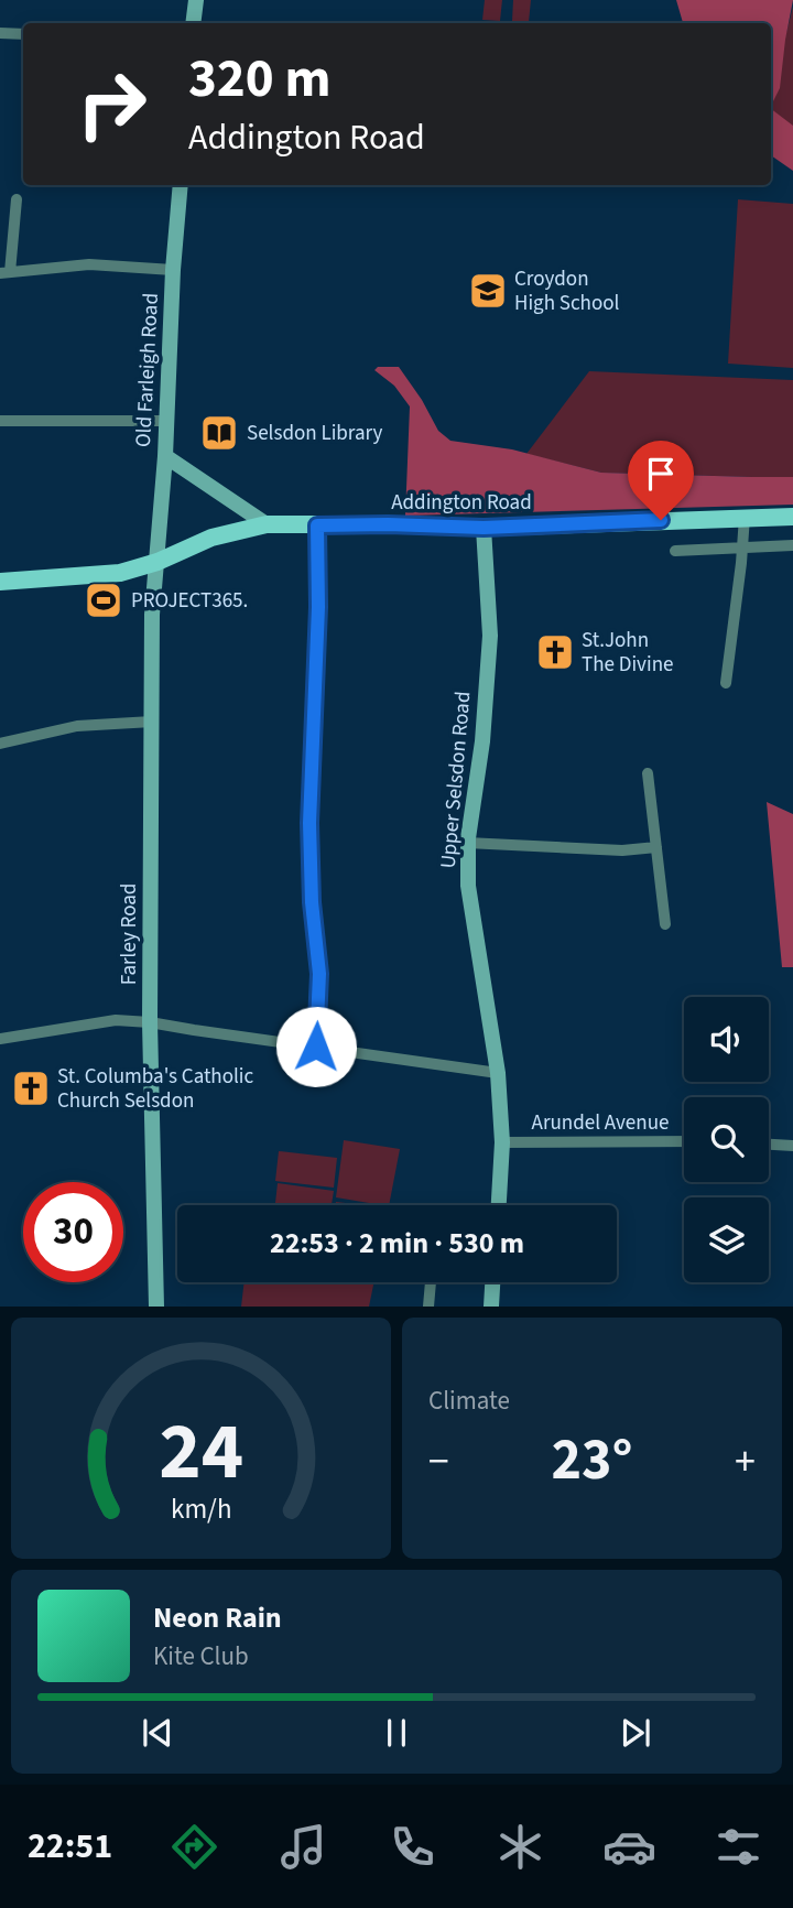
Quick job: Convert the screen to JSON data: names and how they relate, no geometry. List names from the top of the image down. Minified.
{"streets":{"main road":["Addington Road"],"street":["Old Farleigh Road","Upper Selsdon Road","Farley Road","Arundel Avenue"]},"crossings":[["Old Farleigh Road","Addington Road"],["Old Farleigh Road","Farley Road"],["Addington Road","Upper Selsdon Road"],["Addington Road","Farley Road"],["Upper Selsdon Road","Arundel Avenue"]],"places":{"school or university":["Croydon High School"],"library":["Selsdon Library"],"sports":["PROJECT365."],"church":["St.John The Divine","St. Columba's Catholic Church Selsdon"]},"page":{"turn":["320 m","Addington Road"],"limit":"30","trip":"22:53 · 2 min · 530 m","tile":"Climate","heat":["−","23°","+"],"song":["Neon Rain","Kite Club"],"tabs":"22:51","gauge":["24","km/h"]}}
